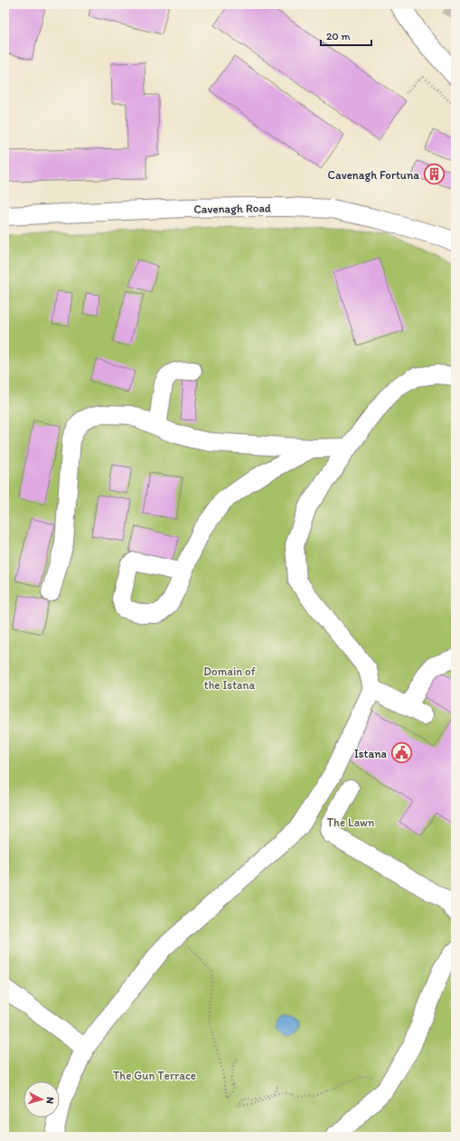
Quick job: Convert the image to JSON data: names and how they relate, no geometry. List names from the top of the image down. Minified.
{"streets":{"street":["Cavenagh Road"]},"parks":["Domain of the Istana","The Lawn","The Gun Terrace"],"places":{"building":["Cavenagh Fortuna"],"public building":["Istana"]},"scale_bar":"20 m","north":"right"}
